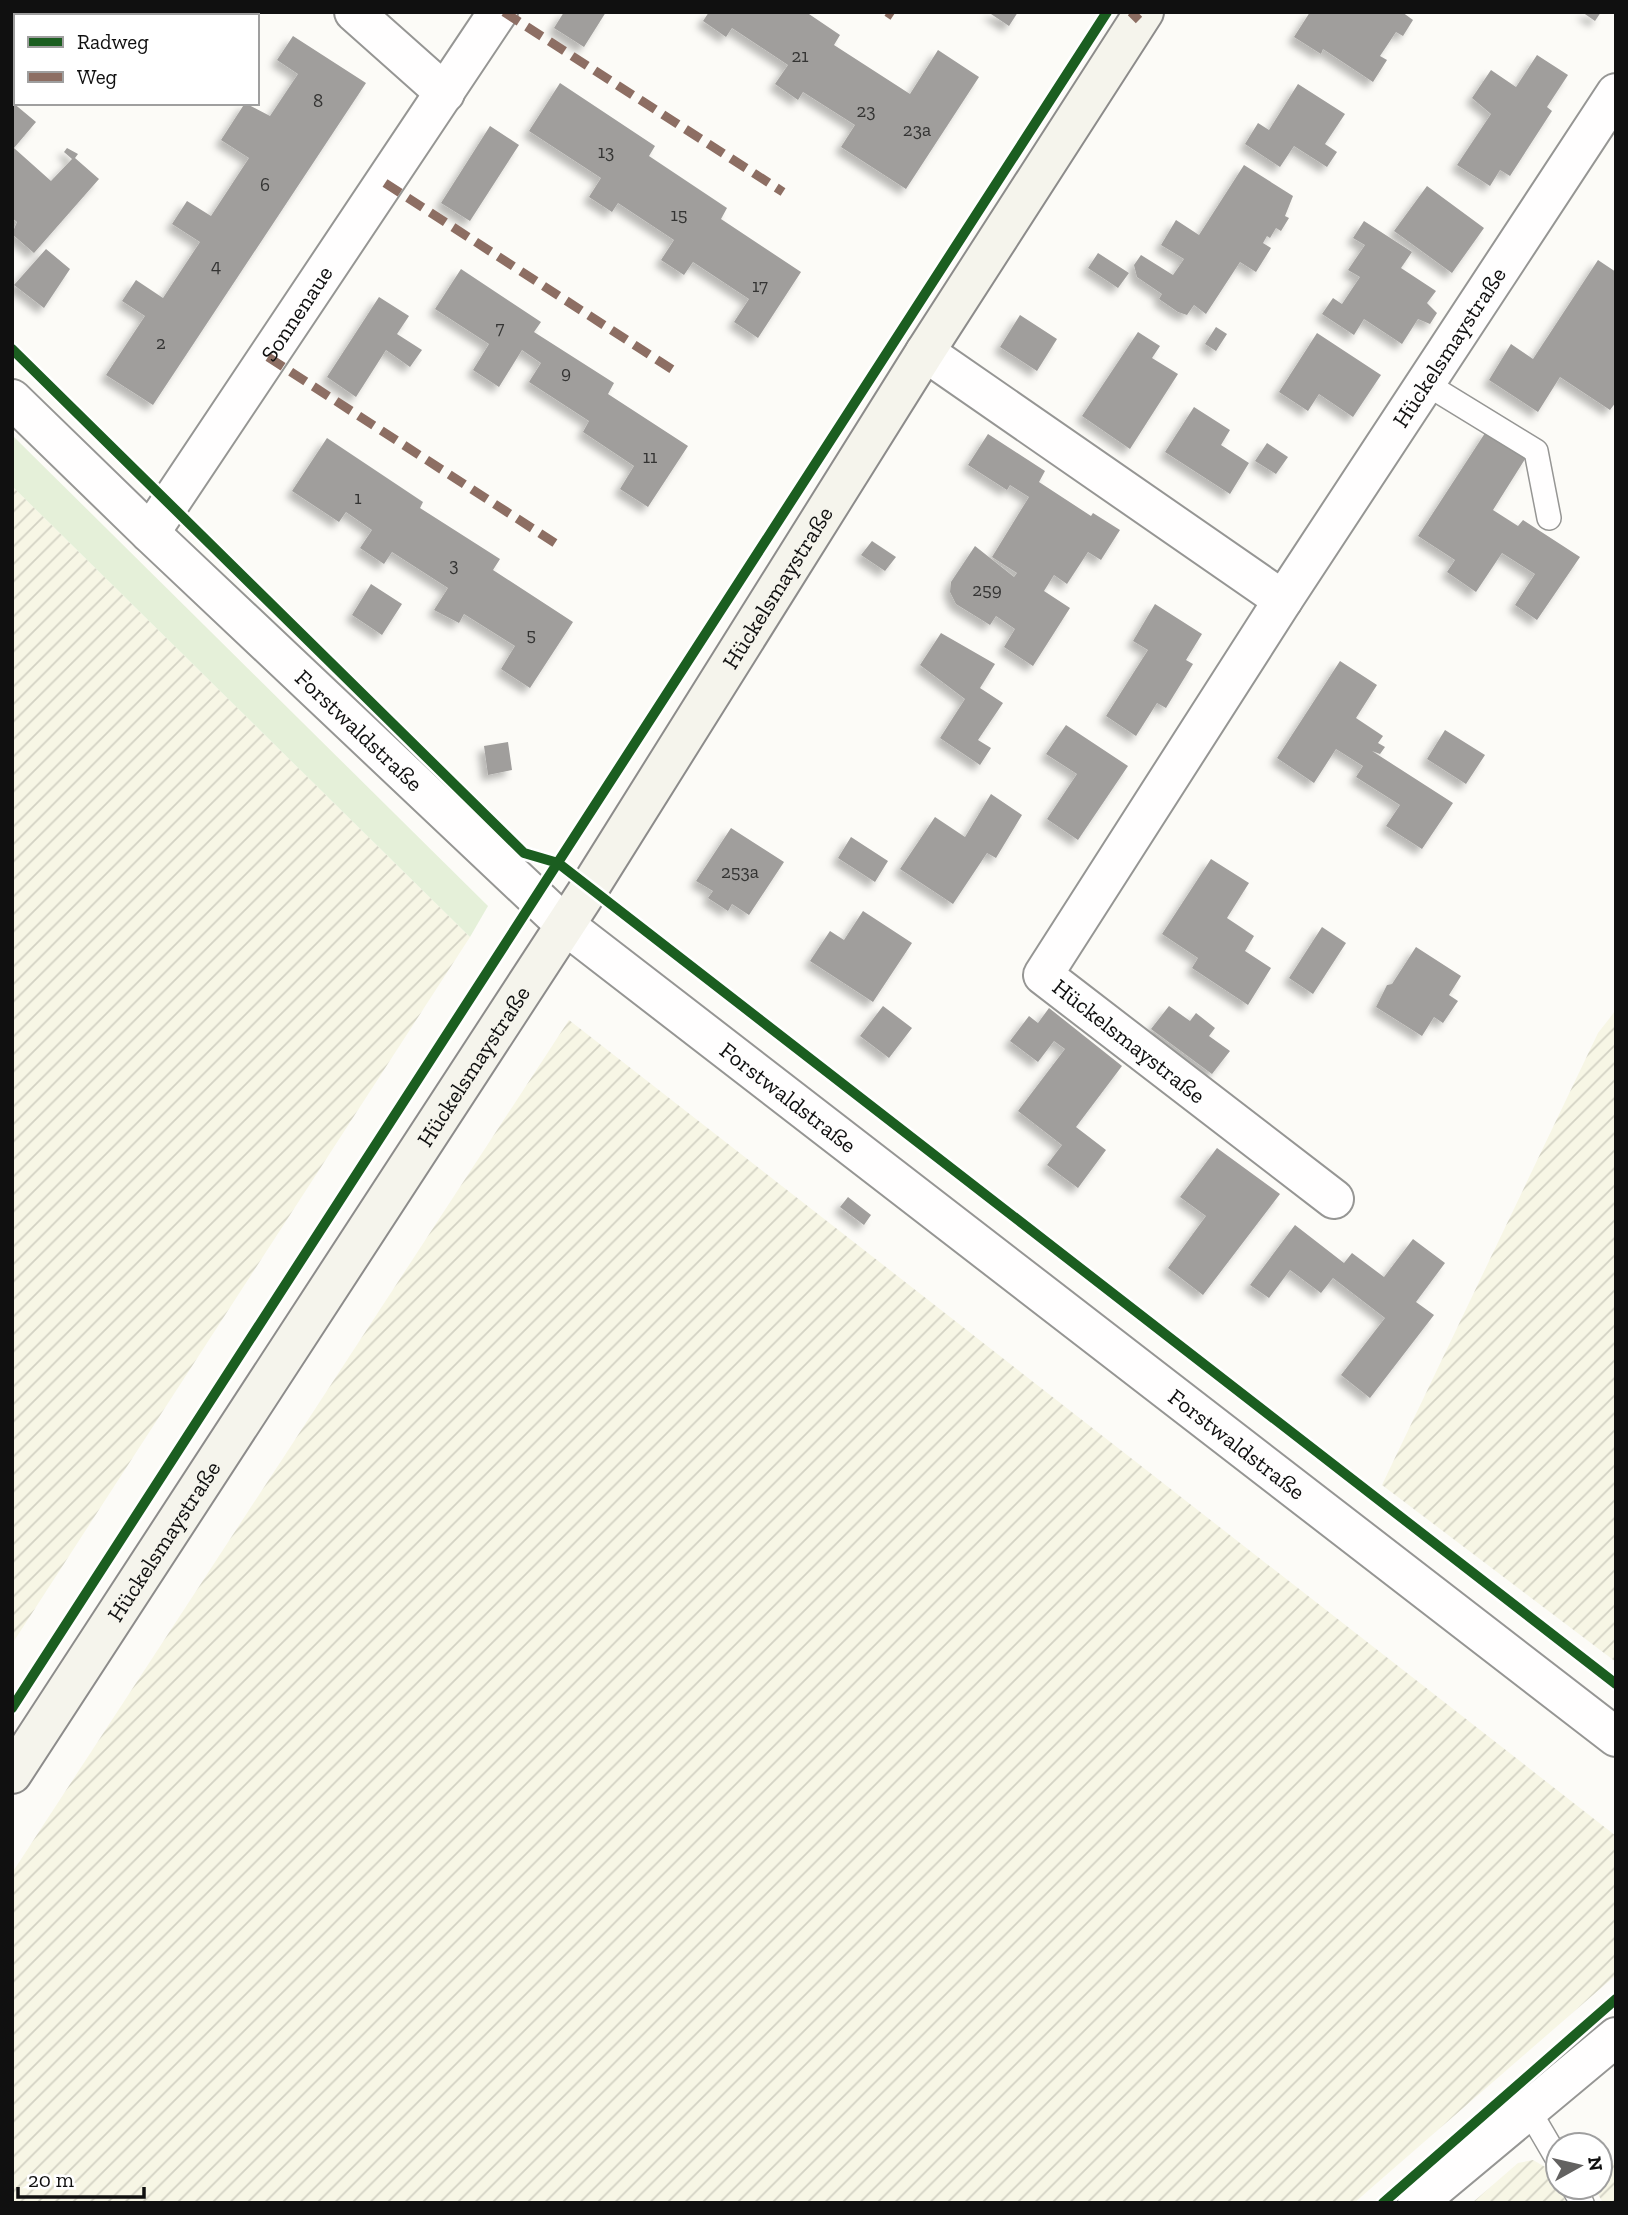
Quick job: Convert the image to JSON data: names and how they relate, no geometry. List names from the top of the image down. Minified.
{"streets":{"main road":["Hückelsmaystraße"],"street":["Sonnenaue","Forstwaldstraße"]},"crossings":[["Sonnenaue","Forstwaldstraße"],["Hückelsmaystraße","Forstwaldstraße"]],"house_numbers":["21","8","23","23a","13","6","15","4","17","7","2","9","11","1","3","259","5","253a"],"legend":["Radweg","Weg"],"scale_bar":"20 m","north":"right"}
